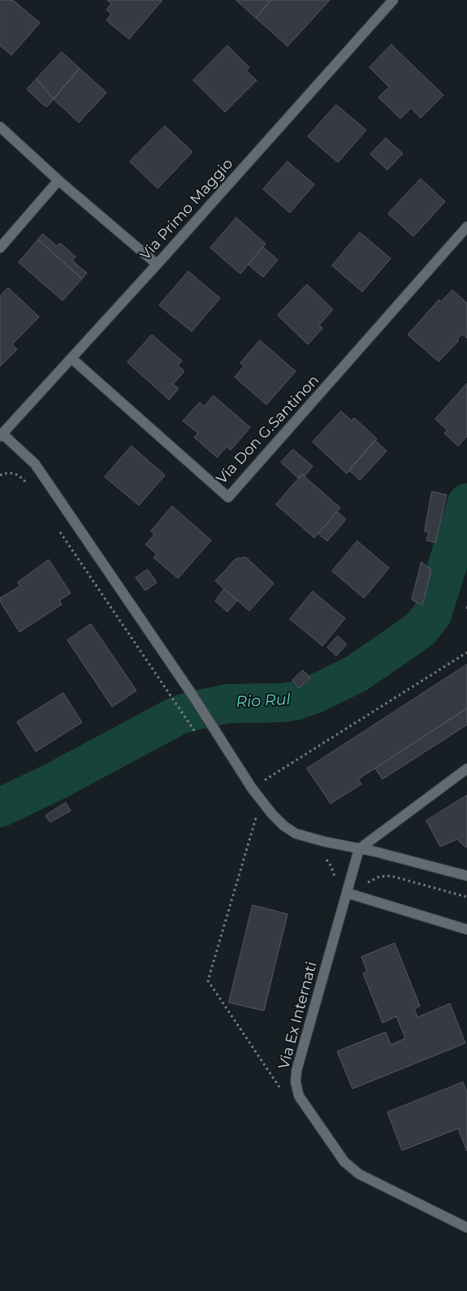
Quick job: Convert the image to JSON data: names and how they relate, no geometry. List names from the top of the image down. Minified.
{"streets":{"street":["Via Primo Maggio","Via Don G.Santinon","Via Ex Internati"]},"crossings":[["Via Primo Maggio","Via Don G.Santinon"]],"water":["Rio Rul"]}
